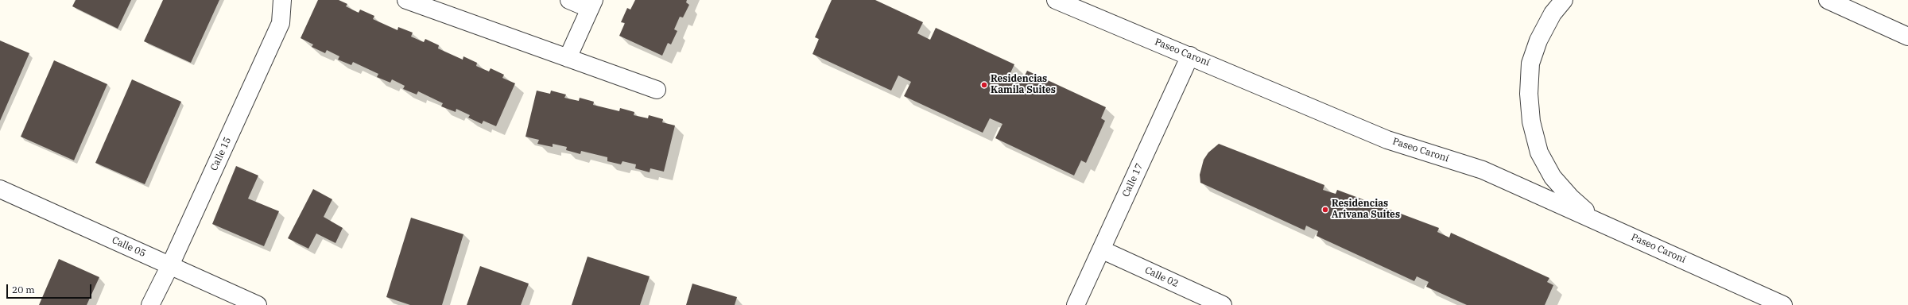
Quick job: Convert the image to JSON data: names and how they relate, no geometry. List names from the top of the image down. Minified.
{"streets":{"street":["Paseo Caroní","Calle 15","Calle 17","Calle 05","Calle 02"]},"crossings":[["Paseo Caroní","Calle 17"],["Calle 15","Calle 05"],["Calle 17","Calle 02"]],"places":["Residencias Kamila Suites","Residencias Arivana Suites"],"scale_bar":"20 m"}
